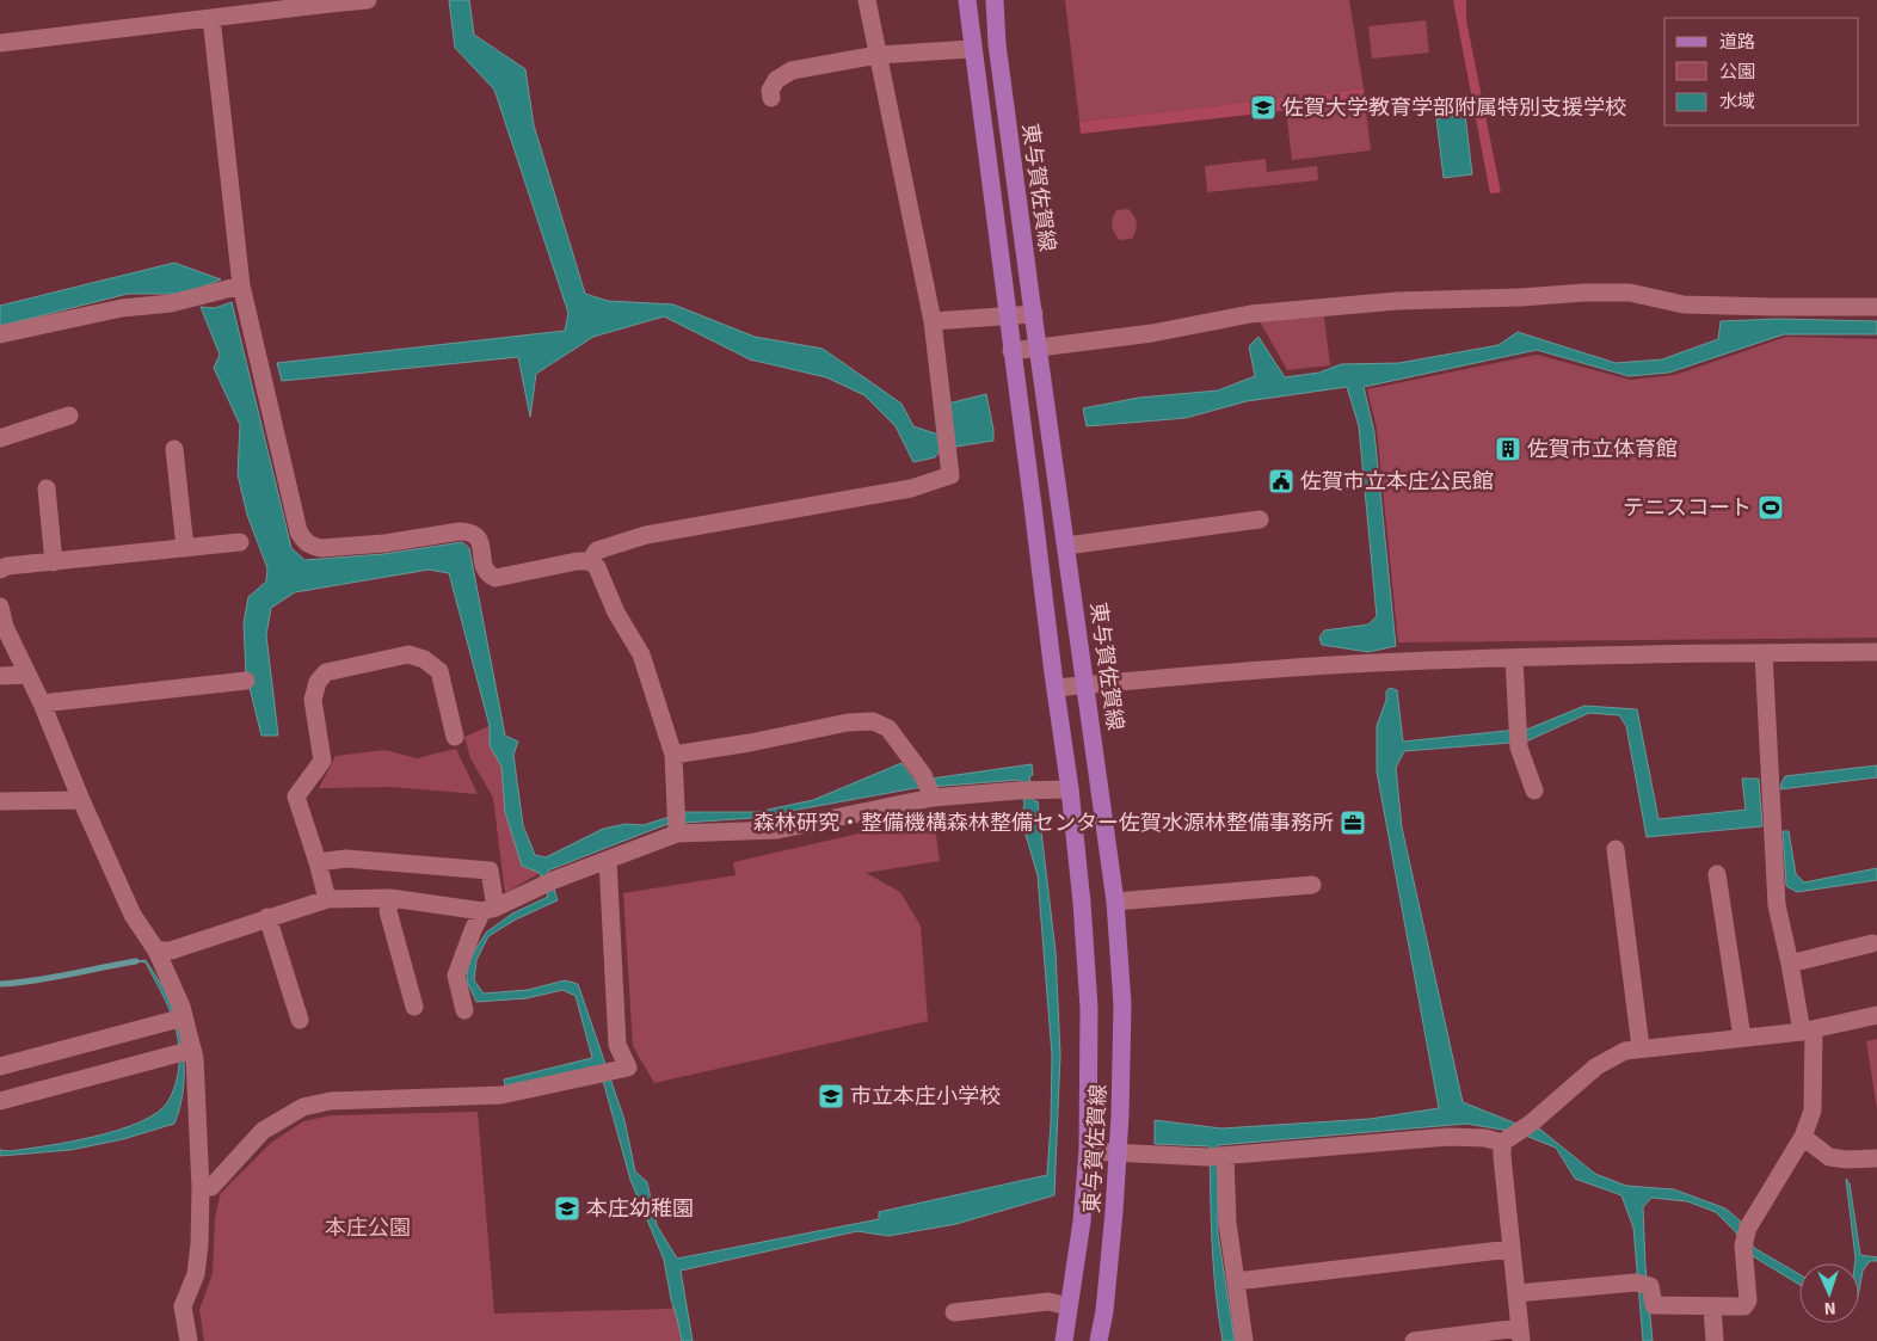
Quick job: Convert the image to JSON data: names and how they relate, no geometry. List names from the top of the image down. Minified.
{"streets":{"main road":["東与賀佐賀線"]},"parks":["本庄公園"],"places":{"school or university":["佐賀大学教育学部附属特別支援学校","市立本庄小学校","本庄幼稚園"],"building":["佐賀市立体育館"],"public building":["佐賀市立本庄公民館"],"sports":["テニスコート"],"office":["森林研究・整備機構森林整備センター佐賀水源林整備事務所"]},"legend":["道路","公園","水域"],"north":"bottom"}
